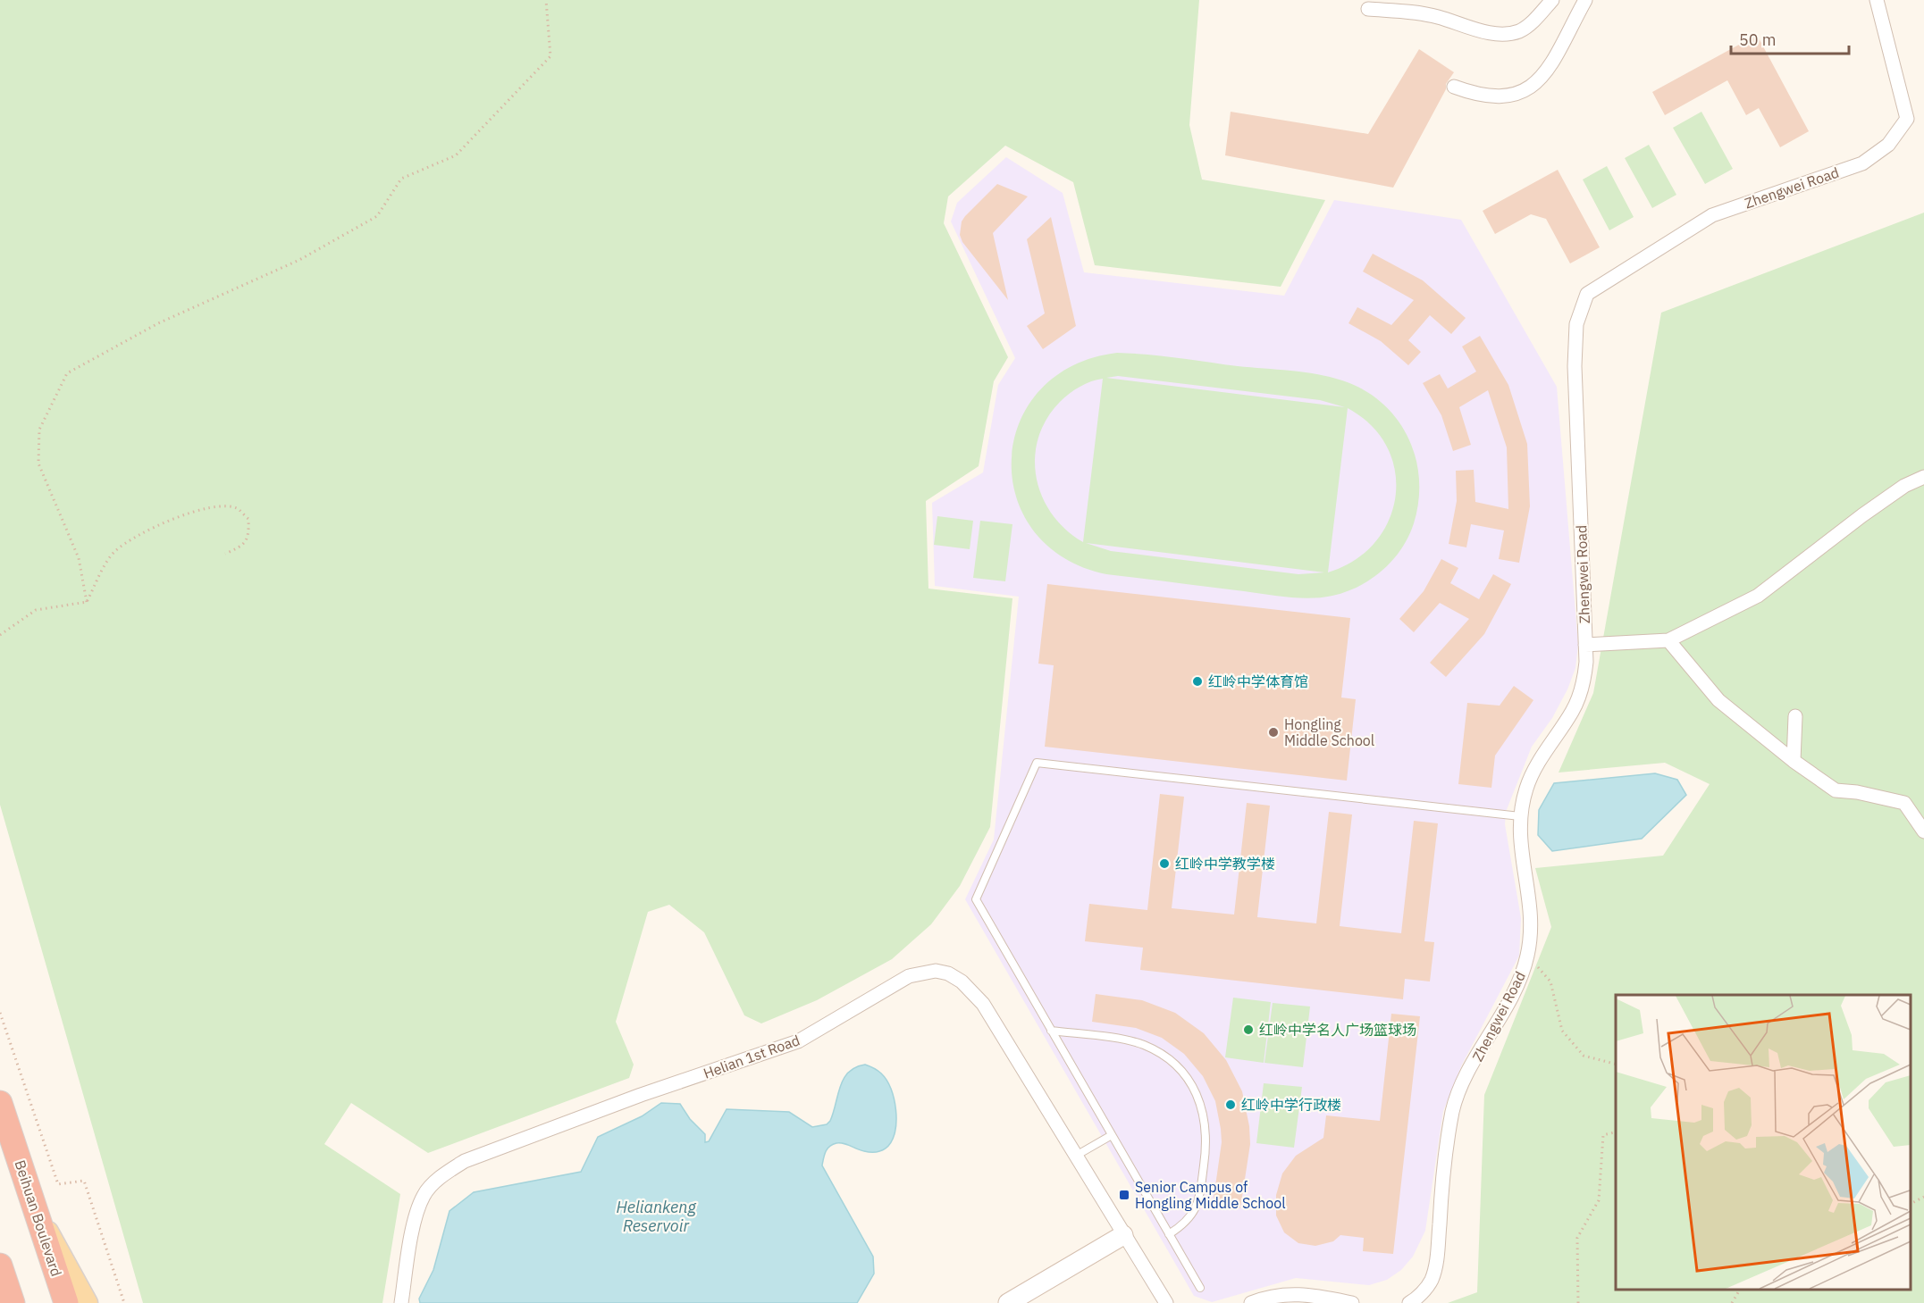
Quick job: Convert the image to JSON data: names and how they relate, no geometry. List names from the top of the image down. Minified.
{"streets":{"highway":["Beihuan Boulevard"],"street":["Zhengwei Road","Helian 1st Road"]},"water":["Heliankeng Reservoir"],"places":{"other":["红岭中学体育馆","Hongling Middle School","红岭中学教学楼","红岭中学名人广场篮球场","红岭中学行政楼"],"transit":["Senior Campus of Hongling Middle School"]},"scale_bar":"50 m"}
